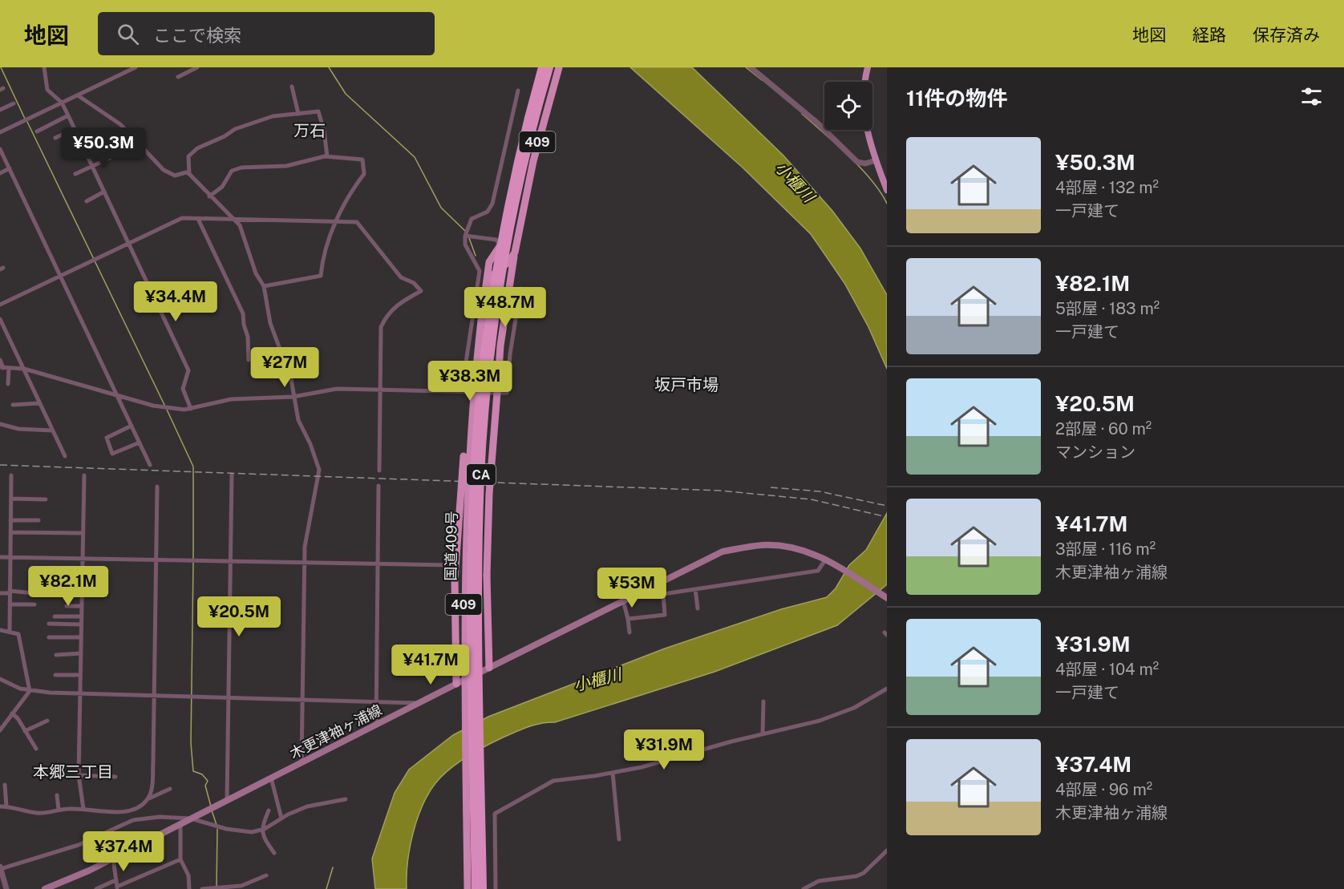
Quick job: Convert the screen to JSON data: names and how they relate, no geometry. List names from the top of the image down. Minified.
{"streets":{"highway":["409","CA","国道409号"],"main road":["木更津袖ヶ浦線"]},"districts":["万石","坂戸市場","本郷三丁目"],"water":["小櫃川"],"page":{"header":"地図","search":"ここで検索","nav":["地図","経路","保存済み"],"heading":"11件の物件","list":[{"name":"¥50.3M","note":"4部屋 · 132 m² · 一戸建て"},{"name":"¥82.1M","note":"5部屋 · 183 m² · 一戸建て"},{"name":"¥20.5M","note":"2部屋 · 60 m² · マンション"},{"name":"¥41.7M","note":"3部屋 · 116 m² · 木更津袖ヶ浦線"},{"name":"¥31.9M","note":"4部屋 · 104 m² · 一戸建て"},{"name":"¥37.4M","note":"4部屋 · 96 m² · 木更津袖ヶ浦線"}],"price":["¥50.3M","¥34.4M","¥48.7M","¥27M","¥38.3M","¥82.1M","¥53M","¥20.5M","¥41.7M","¥31.9M","¥37.4M"]}}
